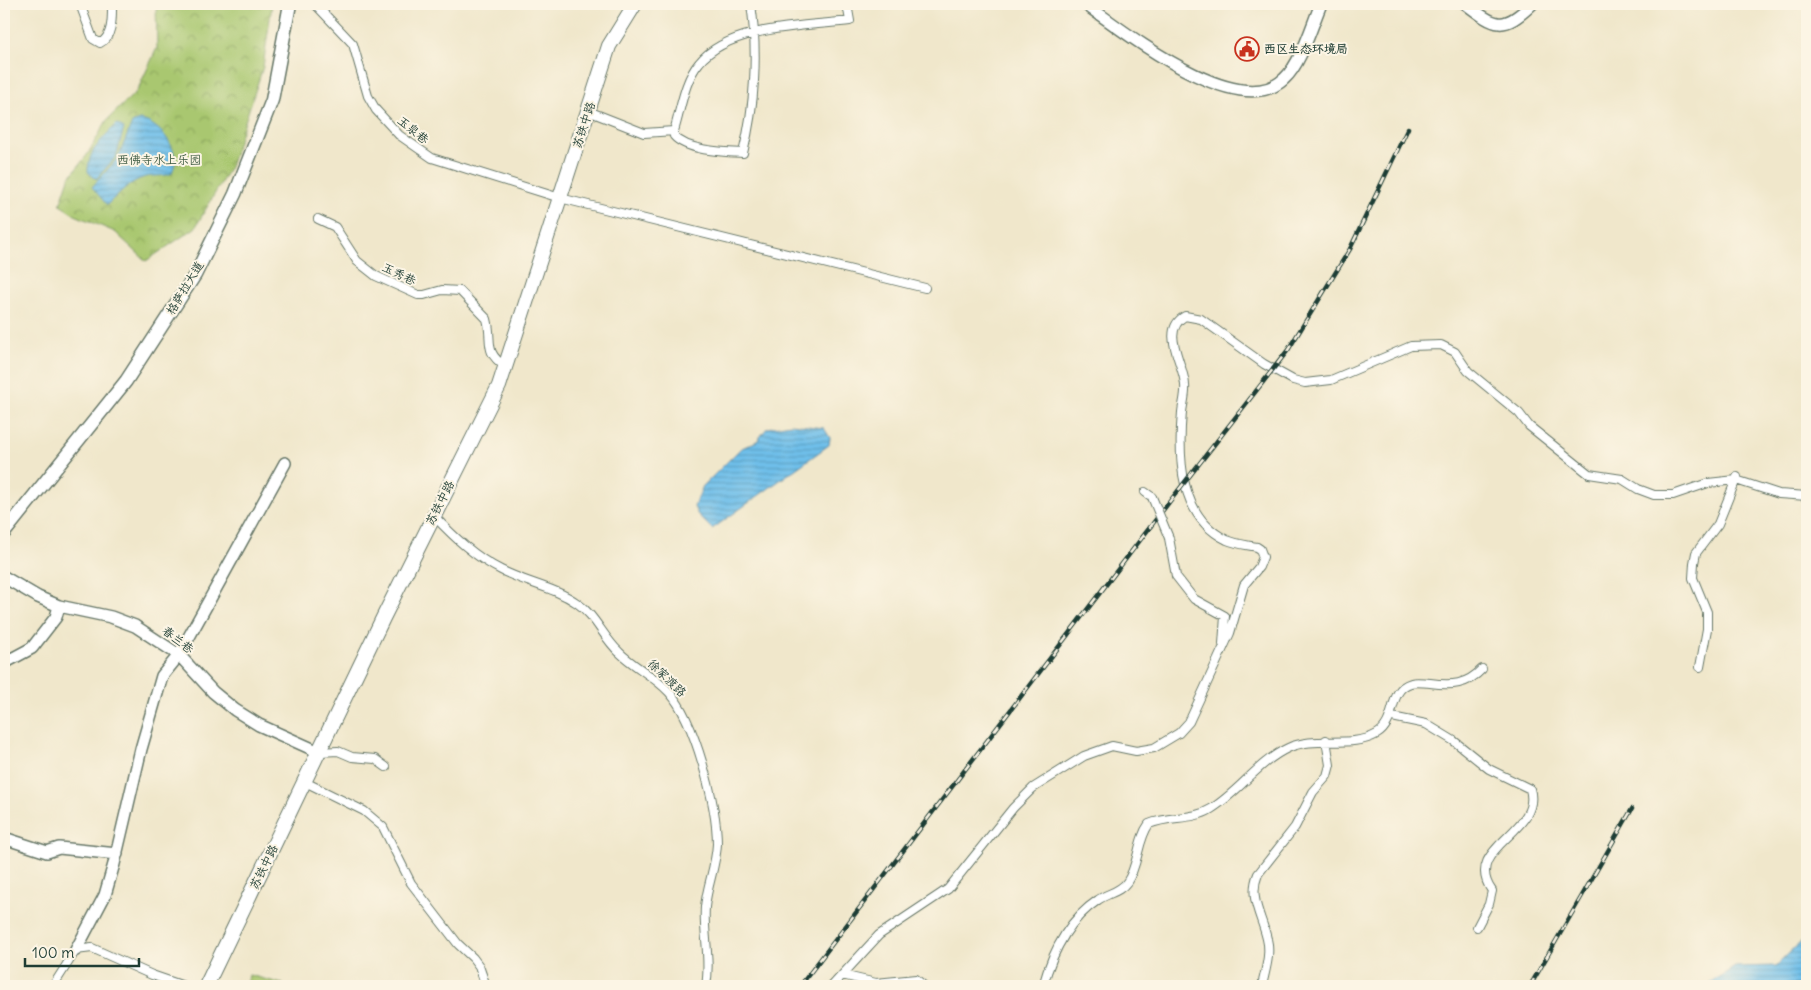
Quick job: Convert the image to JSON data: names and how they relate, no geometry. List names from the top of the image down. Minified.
{"streets":{"highway":["苏铁中路"],"main road":["格萨拉大道"],"street":["玉泉巷","玉秀巷","春兰巷","徐家渡路"]},"crossings":[["苏铁中路","玉泉巷"],["苏铁中路","玉秀巷"],["苏铁中路","春兰巷"],["苏铁中路","徐家渡路"]],"parks":["西佛寺水上乐园"],"places":{"public building":["西区生态环境局"]},"scale_bar":"100 m"}
